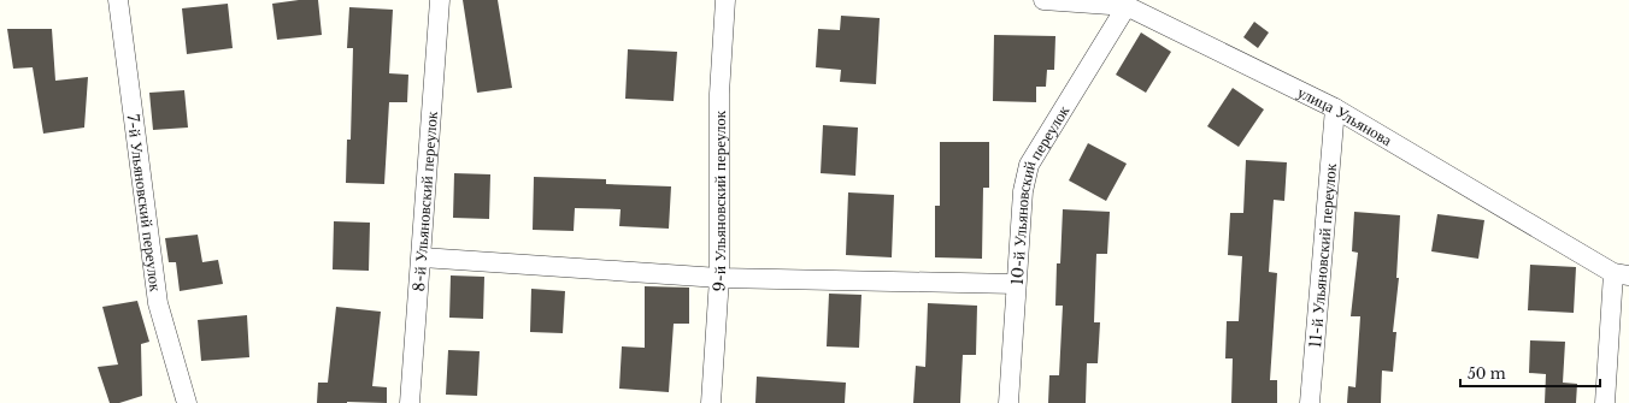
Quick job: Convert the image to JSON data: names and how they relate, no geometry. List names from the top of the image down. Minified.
{"streets":{"street":["улица Ульянова","10-й Ульяновский переулок","8-й Ульяновский переулок","9-й Ульяновский переулок","7-й Ульяновский переулок","11-й Ульяновский переулок"]},"crossings":[["улица Ульянова","10-й Ульяновский переулок"],["улица Ульянова","11-й Ульяновский переулок"]],"scale_bar":"50 m"}
